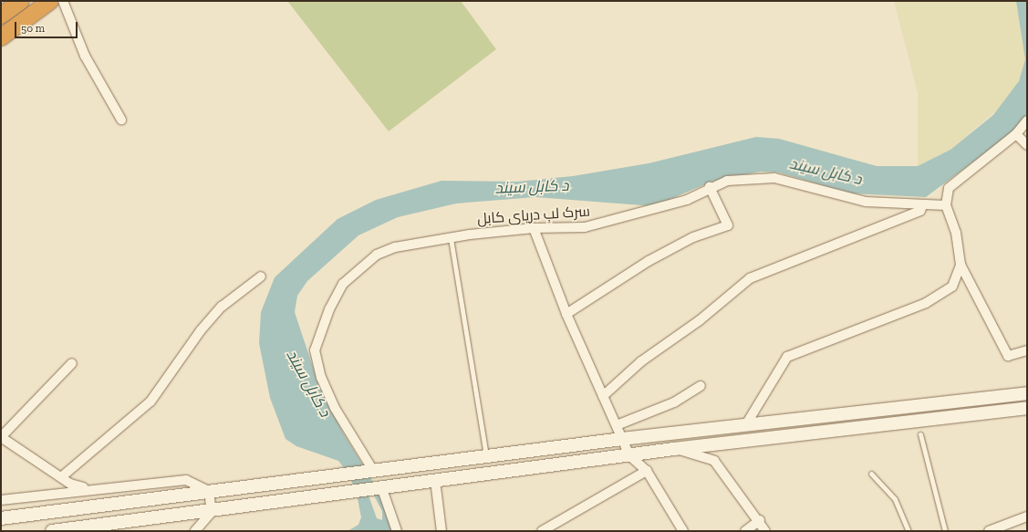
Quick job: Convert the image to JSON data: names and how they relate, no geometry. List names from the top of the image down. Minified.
{"streets":{"street":["سرک لبِ دریای کابل"]},"water":["د کابل سيند"],"scale_bar":"50 m"}
